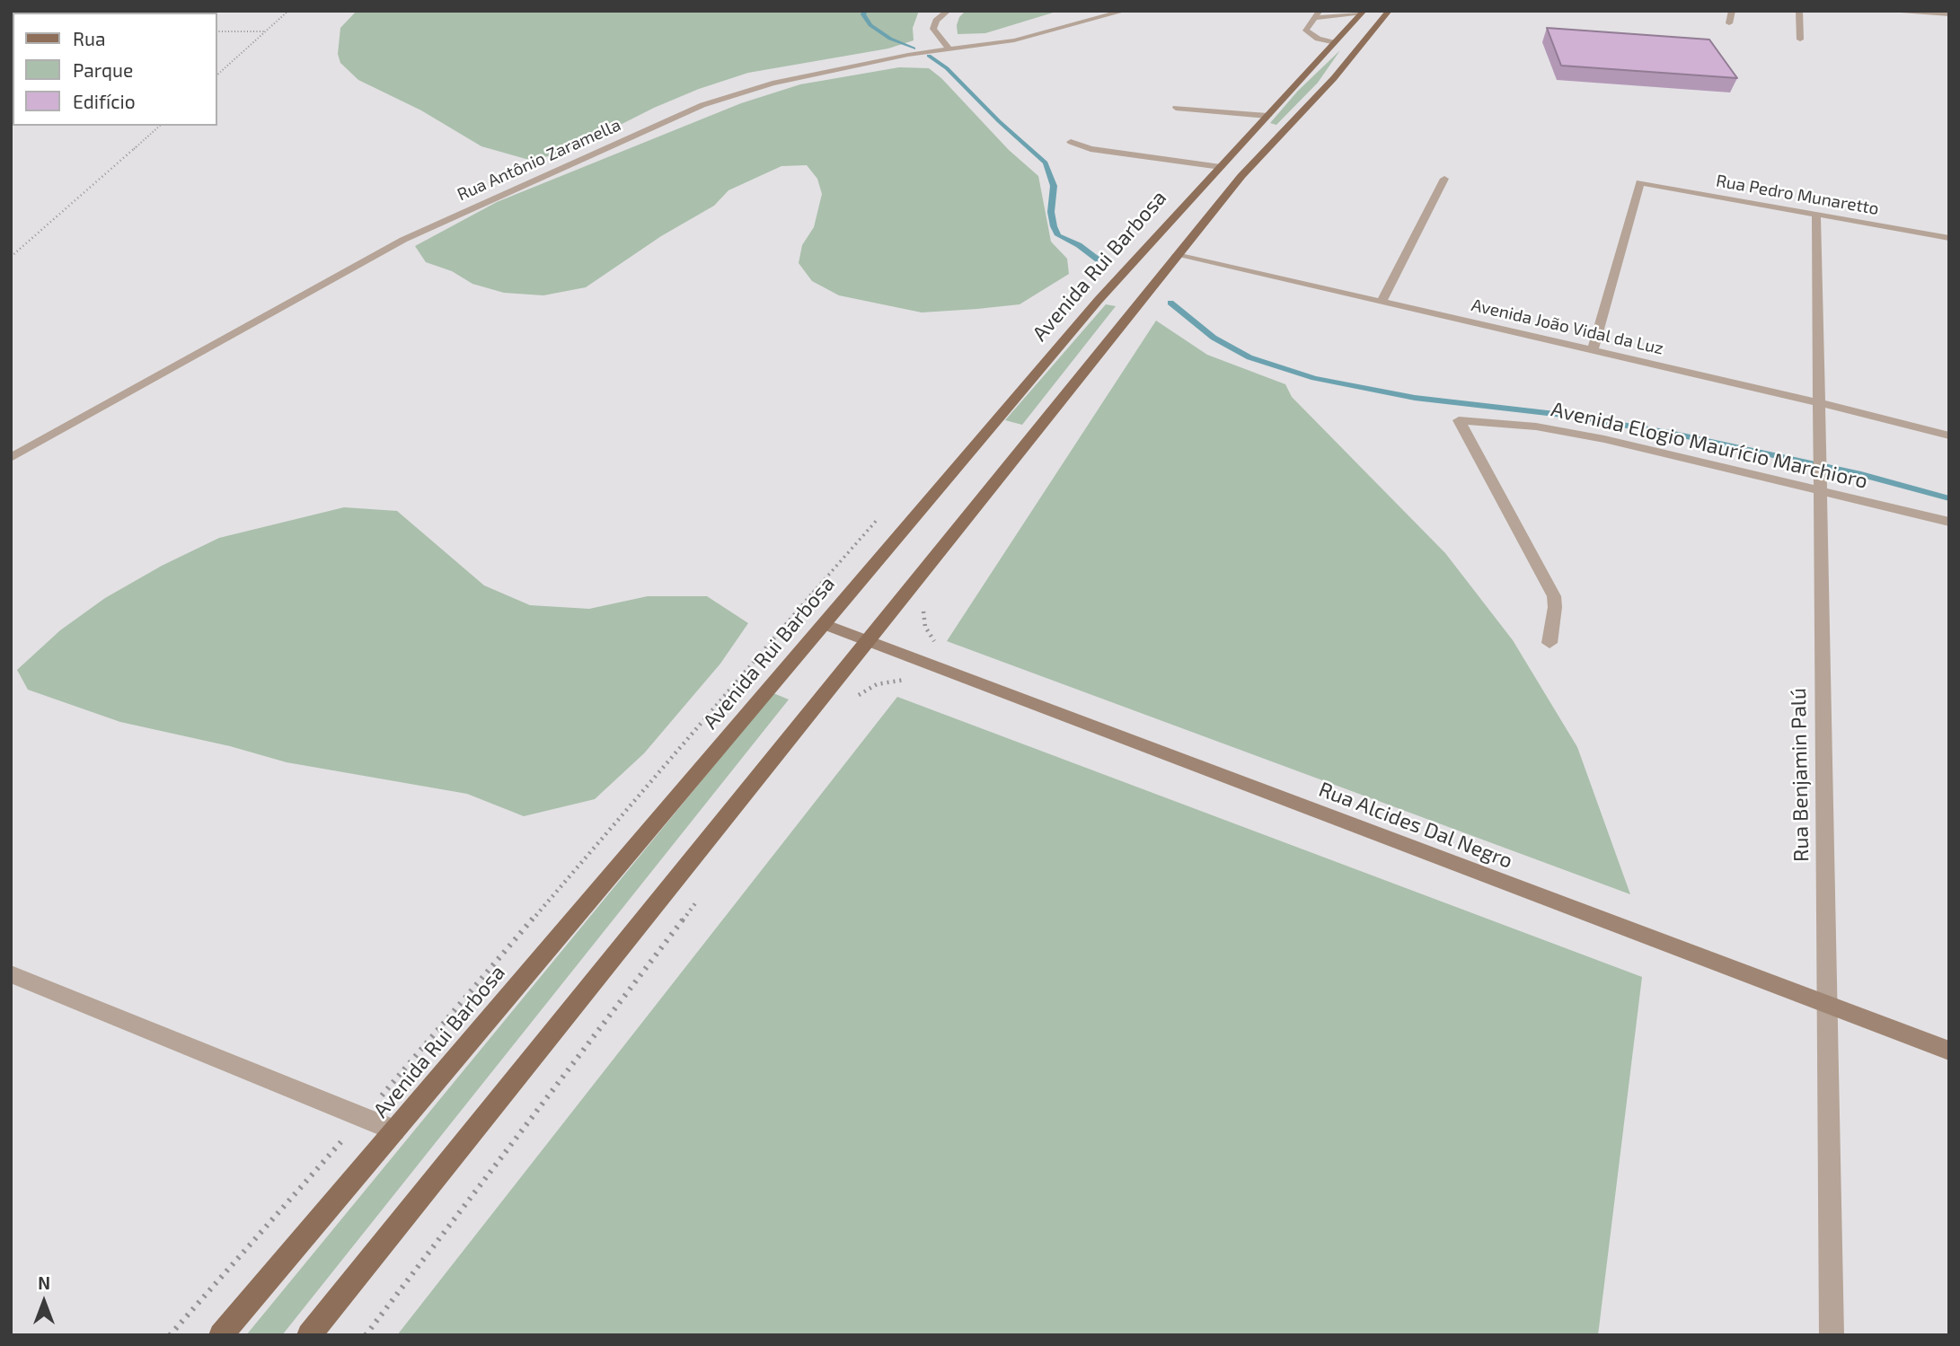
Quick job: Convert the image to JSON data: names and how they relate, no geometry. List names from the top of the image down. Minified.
{"streets":{"main road":["Avenida Rui Barbosa","Rua Alcides Dal Negro"],"street":["Rua Antônio Zaramella","Rua Pedro Munaretto","Avenida João Vidal da Luz","Avenida Elogio Maurício Marchioro","Rua Benjamin Palú"]},"crossings":[["Rua Pedro Munaretto","Avenida João Vidal da Luz"],["Rua Pedro Munaretto","Rua Benjamin Palú"],["Avenida Rui Barbosa","Rua Alcides Dal Negro"],["Avenida João Vidal da Luz","Rua Benjamin Palú"],["Avenida Elogio Maurício Marchioro","Rua Benjamin Palú"],["Rua Benjamin Palú","Rua Alcides Dal Negro"]],"legend":["Rua","Parque","Edifício"],"north":"top"}
